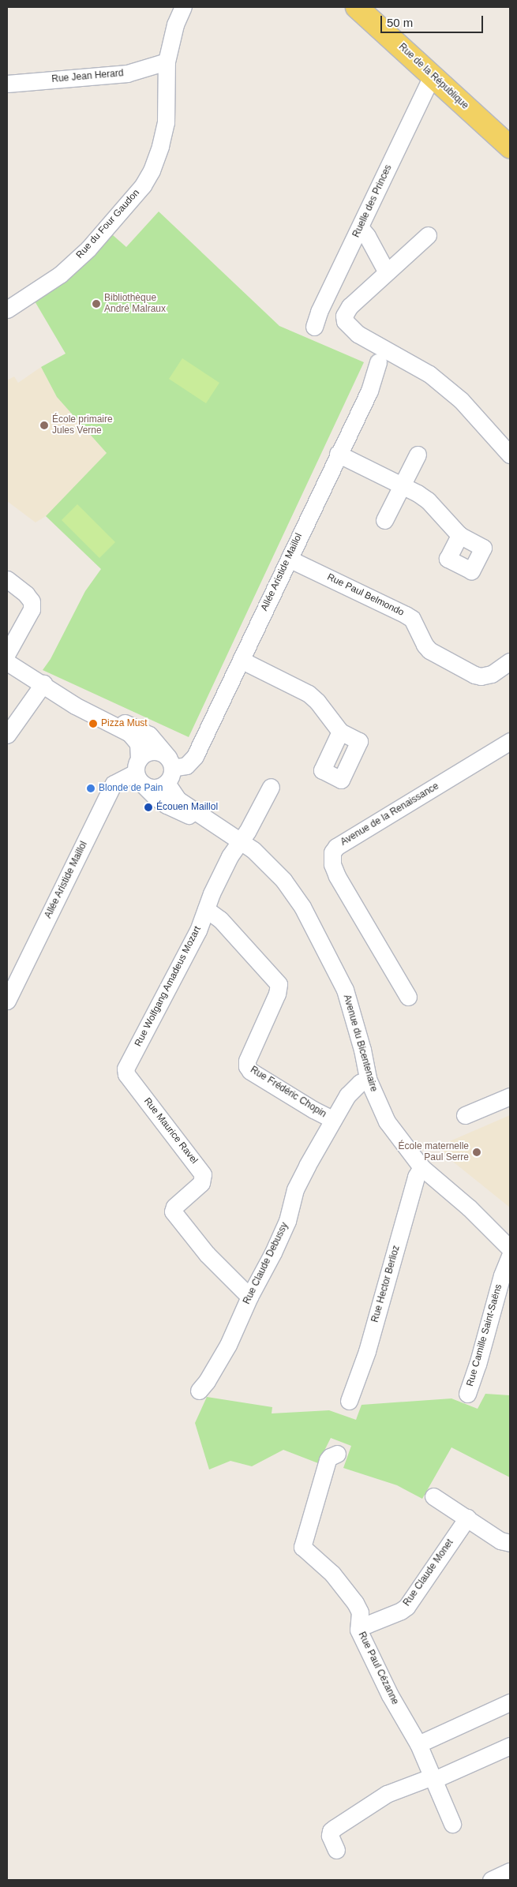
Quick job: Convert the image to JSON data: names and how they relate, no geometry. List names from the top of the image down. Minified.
{"streets":{"main road":["Rue de la République"],"street":["Rue Jean Herard","Ruelle des Princes","Rue du Four Gaudon","Allée Aristide Maillol","Rue Paul Belmondo","Avenue de la Renaissance","Rue Wolfgang Amadeus Mozart","Avenue du Bicentenaire","Rue Frédéric Chopin","Rue Maurice Ravel","Rue Claude Debussy","Rue Hector Berlioz","Rue Camille Saint-Saëns","Rue Claude Monet","Rue Paul Cézanne"]},"crossings":[["Rue Jean Herard","Rue du Four Gaudon"],["Rue de la République","Ruelle des Princes"],["Allée Aristide Maillol","Rue Paul Belmondo"],["Allée Aristide Maillol","Avenue du Bicentenaire"],["Rue Wolfgang Amadeus Mozart","Avenue du Bicentenaire"],["Rue Wolfgang Amadeus Mozart","Rue Frédéric Chopin"],["Rue Wolfgang Amadeus Mozart","Rue Maurice Ravel"],["Avenue du Bicentenaire","Rue Claude Debussy"],["Avenue du Bicentenaire","Rue Hector Berlioz"],["Rue Frédéric Chopin","Rue Claude Debussy"],["Rue Maurice Ravel","Rue Claude Debussy"],["Rue Claude Monet","Rue Paul Cézanne"]],"places":["Bibliothèque André Malraux","École primaire Jules Verne","Pizza Must","Blonde de Pain","Écouen Maillol","École maternelle Paul Serre"],"scale_bar":"50 m"}
